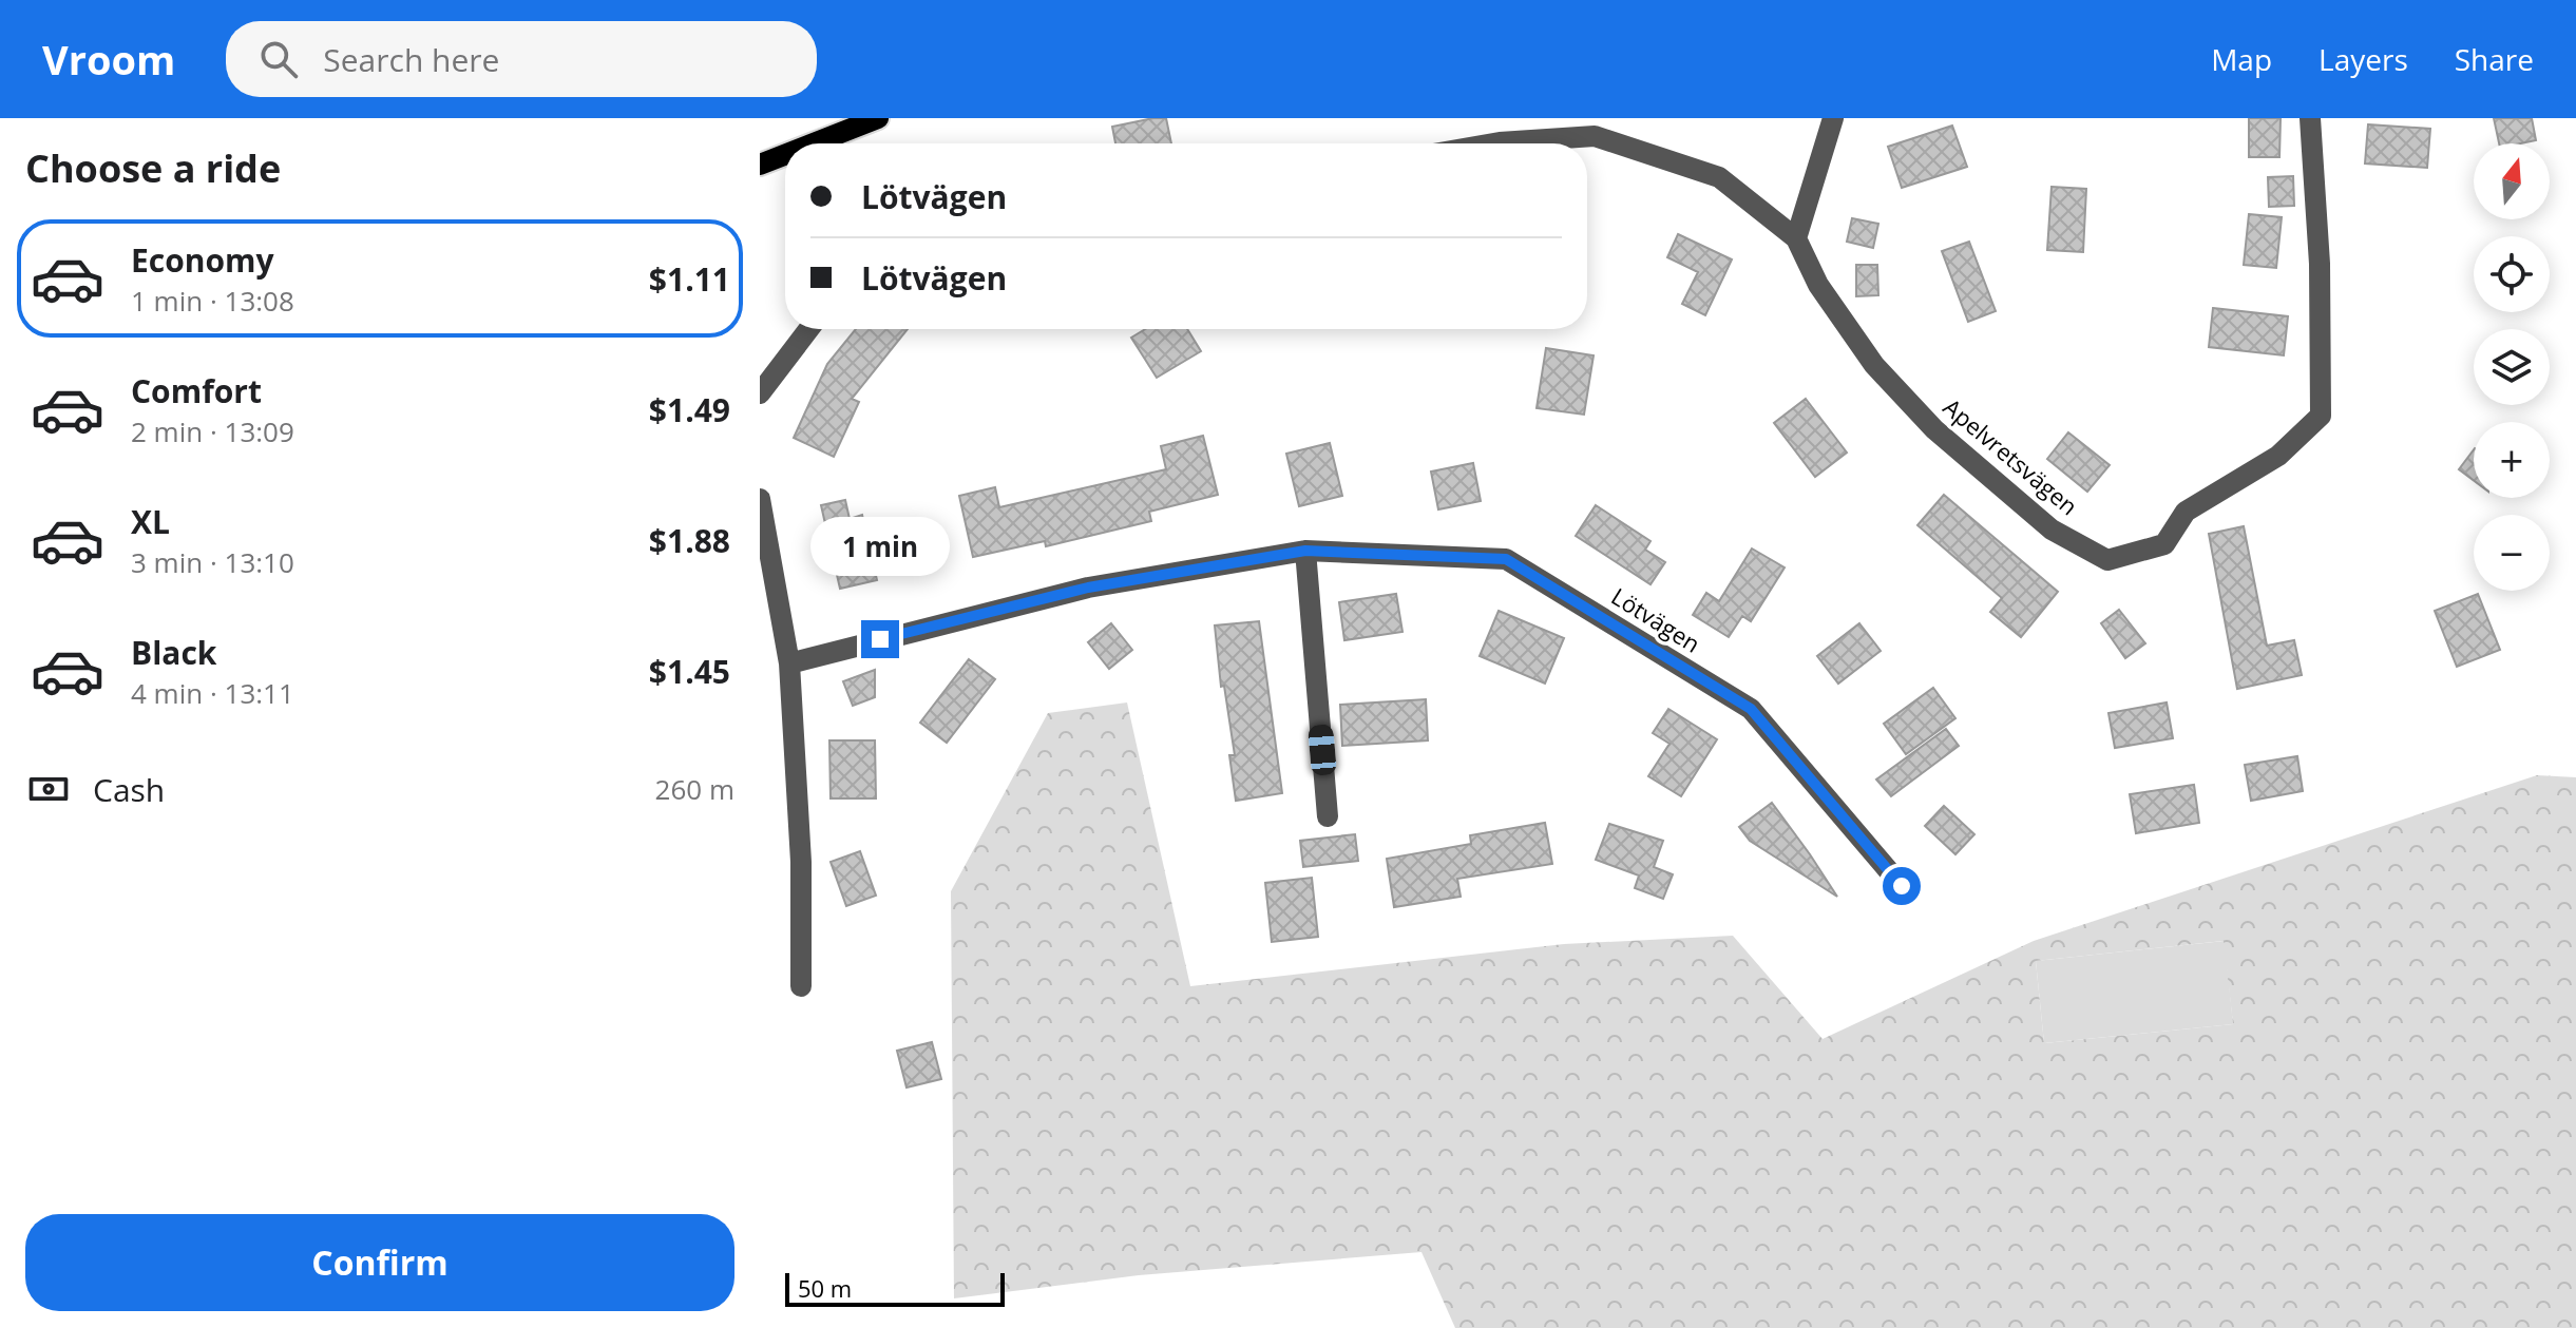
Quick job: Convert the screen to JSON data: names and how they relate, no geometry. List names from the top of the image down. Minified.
{"streets":{"street":["Apelvretsvägen","Lötvägen"]},"scale_bar":"50 m","north":"top","page":{"header":"Vroom","search":"Search here","nav":["Map","Layers","Share"],"heading":"Choose a ride","map_buttons":["+","−"],"banner":["Lötvägen","Lötvägen"],"list":[{"name":"Economy","note":"1 min · 13:08","value":"$1.11"},{"name":"Comfort","note":"2 min · 13:09","value":"$1.49"},{"name":"XL","note":"3 min · 13:10","value":"$1.88"},{"name":"Black","note":"4 min · 13:11","value":"$1.45"}],"bubble":"1 min","pay":["Cash","260 m"],"buttons":"Confirm","scale":"50 m"}}
